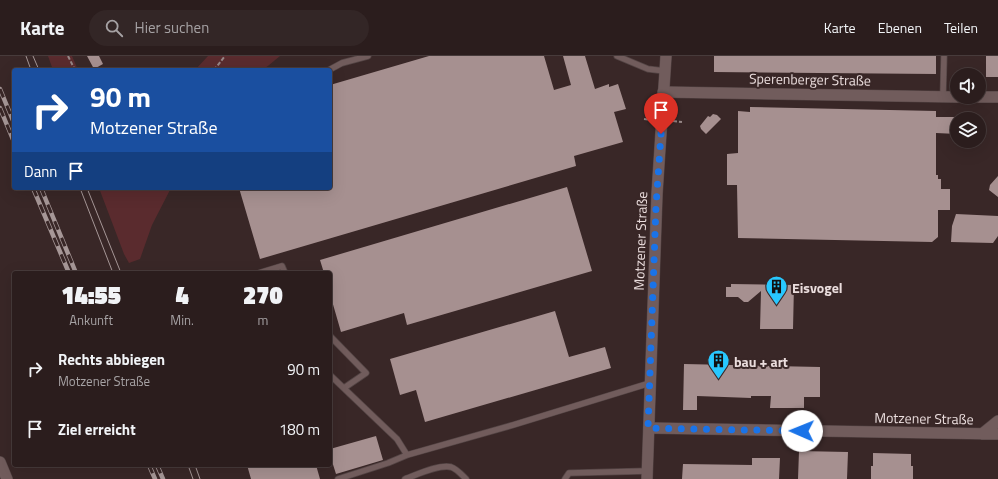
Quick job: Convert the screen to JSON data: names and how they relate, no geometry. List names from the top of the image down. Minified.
{"streets":{"street":["Sperenberger Straße","Motzener Straße"]},"crossings":[["Sperenberger Straße","Motzener Straße"]],"places":{"building":["Eisvogel","bau + art"]},"page":{"header":"Karte","search":"Hier suchen","nav":["Karte","Ebenen","Teilen"],"turn":["90 m","Motzener Straße"],"then":"Dann","eta":["14:55","Ankunft","4","Min.","270","m"],"list":[{"name":"Rechts abbiegen","note":"Motzener Straße","value":"90 m"},{"name":"Ziel erreicht","value":"180 m"}]}}
